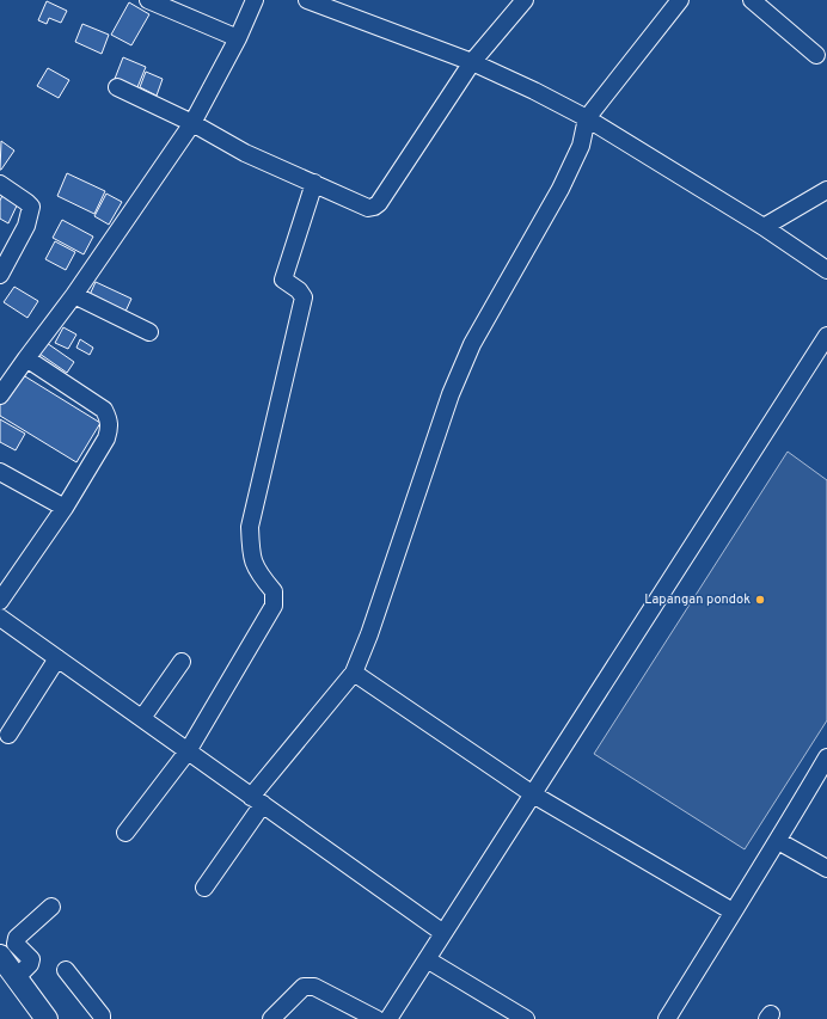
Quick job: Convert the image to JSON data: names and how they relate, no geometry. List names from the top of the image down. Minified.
{"places":["Lapangan pondok"]}
